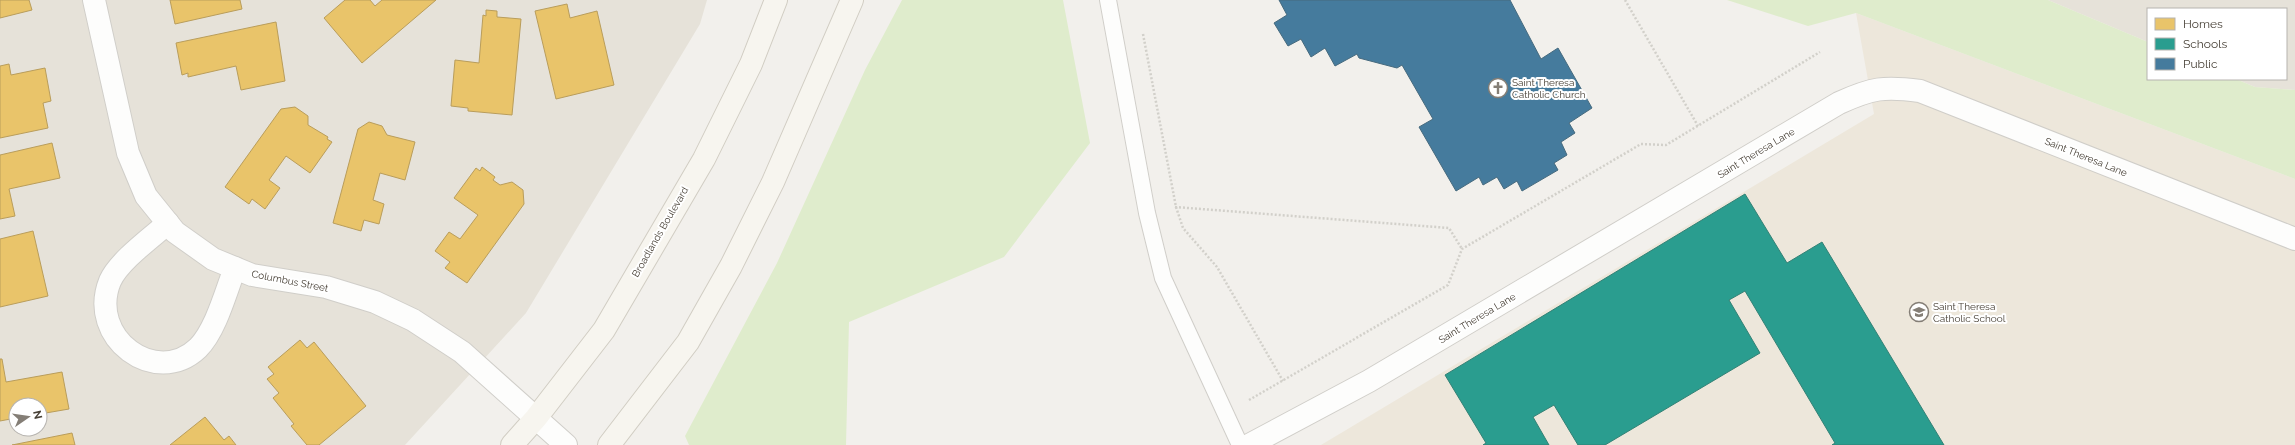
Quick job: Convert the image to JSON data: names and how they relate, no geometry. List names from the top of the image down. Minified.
{"streets":{"main road":["Broadlands Boulevard"],"street":["Saint Theresa Lane","Columbus Street"]},"crossings":[["Broadlands Boulevard","Columbus Street"]],"places":{"church":["Saint Theresa Catholic Church"],"school or university":["Saint Theresa Catholic School"]},"legend":["Homes","Schools","Public"],"north":"right"}
